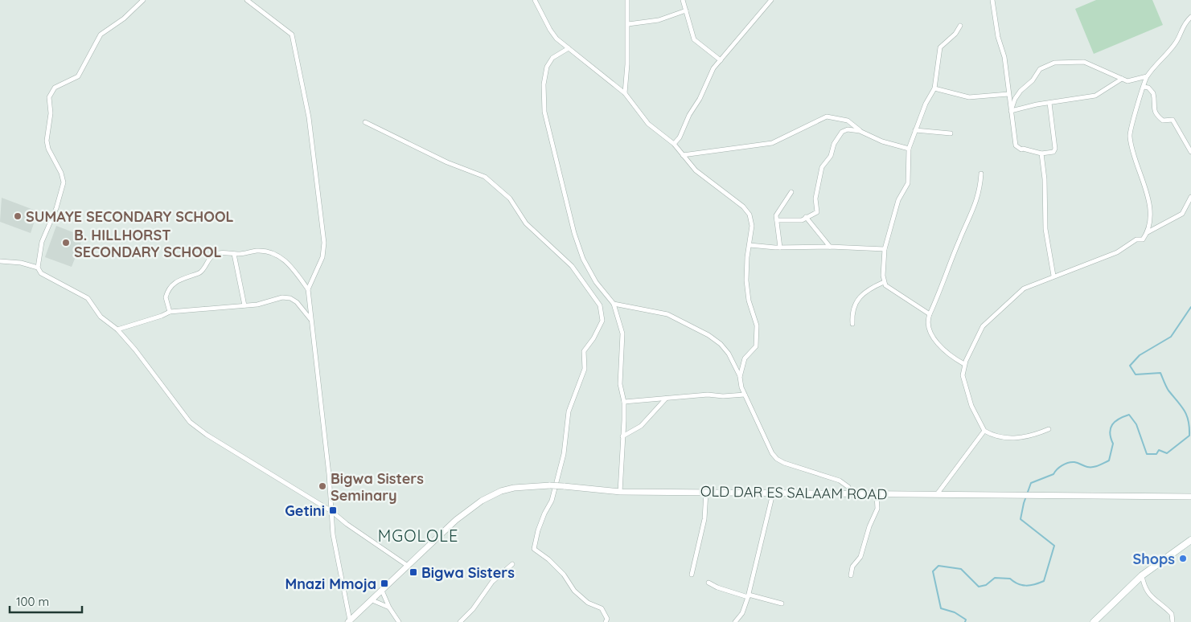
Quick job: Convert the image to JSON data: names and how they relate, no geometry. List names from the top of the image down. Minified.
{"streets":{"street":["OLD DAR ES SALAAM ROAD"]},"districts":["MGOLOLE"],"places":{"other":["SUMAYE SECONDARY SCHOOL","B. HILLHORST SECONDARY SCHOOL","Bigwa Sisters Seminary","Shops"],"transit":["Getini","Bigwa Sisters","Mnazi Mmoja"]},"scale_bar":"100 m"}
